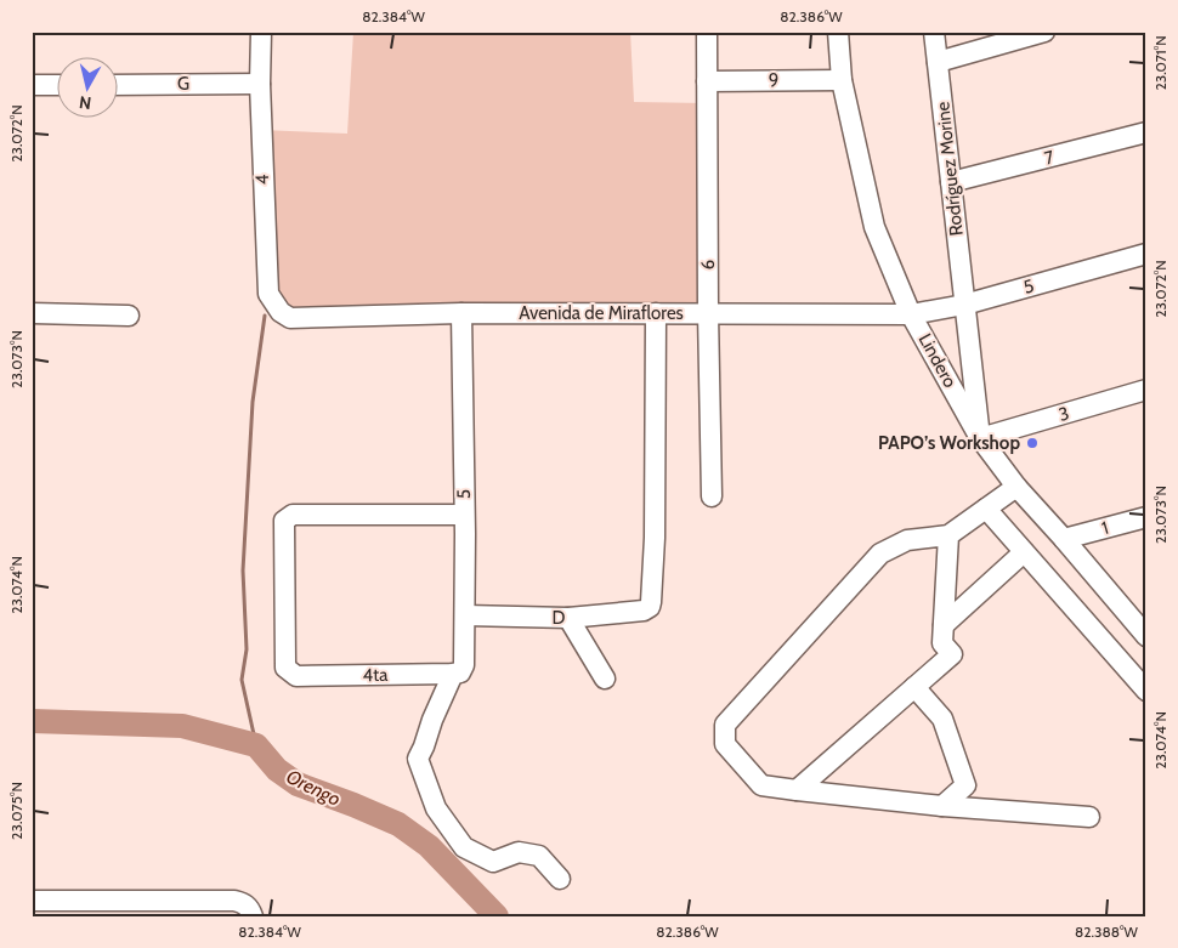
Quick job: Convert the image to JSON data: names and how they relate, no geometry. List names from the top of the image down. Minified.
{"streets":{"street":["9","G","7","Rodríguez Morine","4","6","5","Avenida de Miraflores","Lindero","3","1","D","4ta"]},"crossings":[["9","6"],["9","Lindero"],["G","4"],["7","Rodríguez Morine"],["Rodríguez Morine","5"],["Rodríguez Morine","Lindero"],["Rodríguez Morine","3"],["4","Avenida de Miraflores"],["6","Avenida de Miraflores"],["5","Avenida de Miraflores"],["5","Lindero"],["5","D"],["5","4ta"],["Avenida de Miraflores","Lindero"],["Avenida de Miraflores","D"],["Lindero","3"],["Lindero","1"]],"water":["Orengo"],"places":["PAPO’s Workshop"],"north":"bottom","coordinates":["82.384°W","82.386°W","23.071°N","23.072°N","23.073°N","23.074°N","23.075°N","82.388°W"]}
